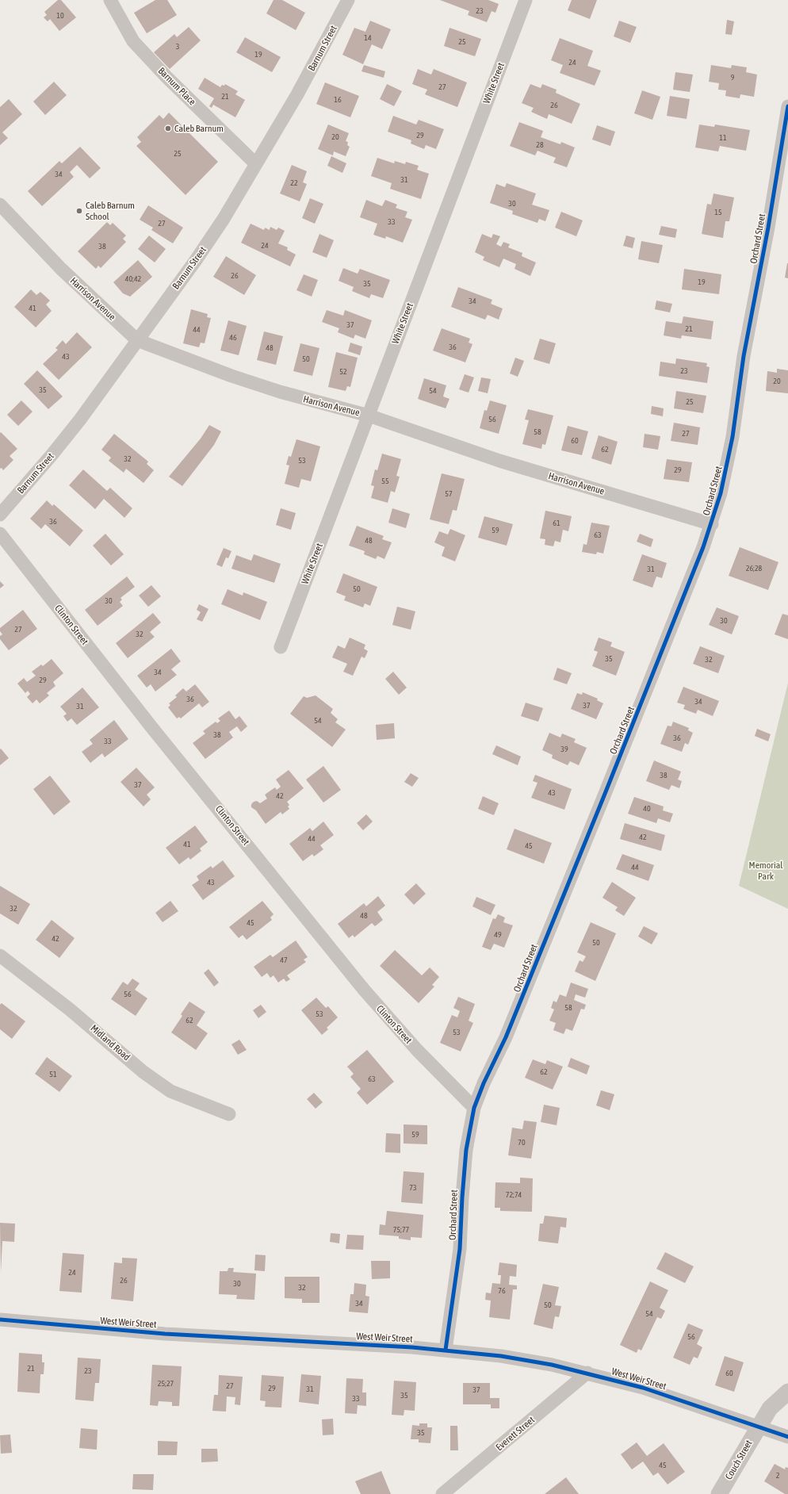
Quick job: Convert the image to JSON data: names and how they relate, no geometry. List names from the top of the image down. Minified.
{"streets":{"street":["Barnum Street","White Street","Barnum Place","Orchard Street","Harrison Avenue","Clinton Street","Midland Road","West Weir Street","Everett Street","Couch Street"]},"crossings":[["Barnum Street","Barnum Place"],["Barnum Street","Harrison Avenue"],["White Street","Harrison Avenue"],["Orchard Street","Harrison Avenue"],["Orchard Street","Clinton Street"],["Orchard Street","West Weir Street"],["West Weir Street","Everett Street"],["West Weir Street","Couch Street"]],"parks":["Memorial Park"],"places":["Caleb Barnum","Caleb Barnum School"],"house_numbers":["23","10","14","25","3","19","24","9","27","21","16","26","29","20","11","28","25","34","31","22","30","15","33","27","24","38","26","40;42","19","35","34","41","37","21","44","46","36","48","43","50","23","52","20","35","54","25","56","58","27","60","62","32","53","29","55","57","36","61","59","63","48","26;28","31","50","30","30","27","32","35","32","34","29","36","34","37","31","54","38","36","33","39","38","37","43","42","40","42","44","41","45","44","43","32","48","45","49","42","50","47","56","58","53","62","53","62","51","63","59","70","73","72;74","75;77","24","26","30","32","76","34","50","54","56","21","23","60","25;27","27","29","31","37","35","33","35","45","2"]}
